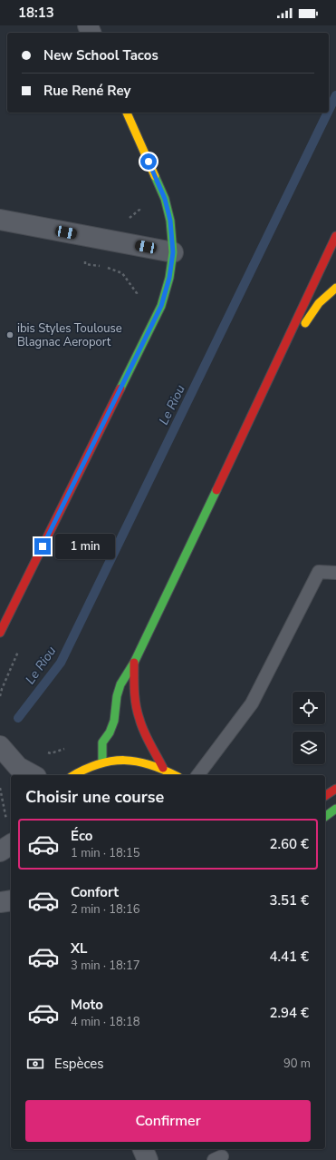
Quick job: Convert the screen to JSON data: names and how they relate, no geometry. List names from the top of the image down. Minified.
{"water":["Le Riou"],"places":["ibis Styles Toulouse Blagnac Aeroport"],"page":{"status":"18:13","banner":["New School Tacos","Rue René Rey"],"bubble":"1 min","heading":"Choisir une course","list":[{"name":"Éco","note":"1 min · 18:15","value":"2.60 €"},{"name":"Confort","note":"2 min · 18:16","value":"3.51 €"},{"name":"XL","note":"3 min · 18:17","value":"4.41 €"},{"name":"Moto","note":"4 min · 18:18","value":"2.94 €"}],"pay":["Espèces","90 m"],"buttons":"Confirmer"}}
